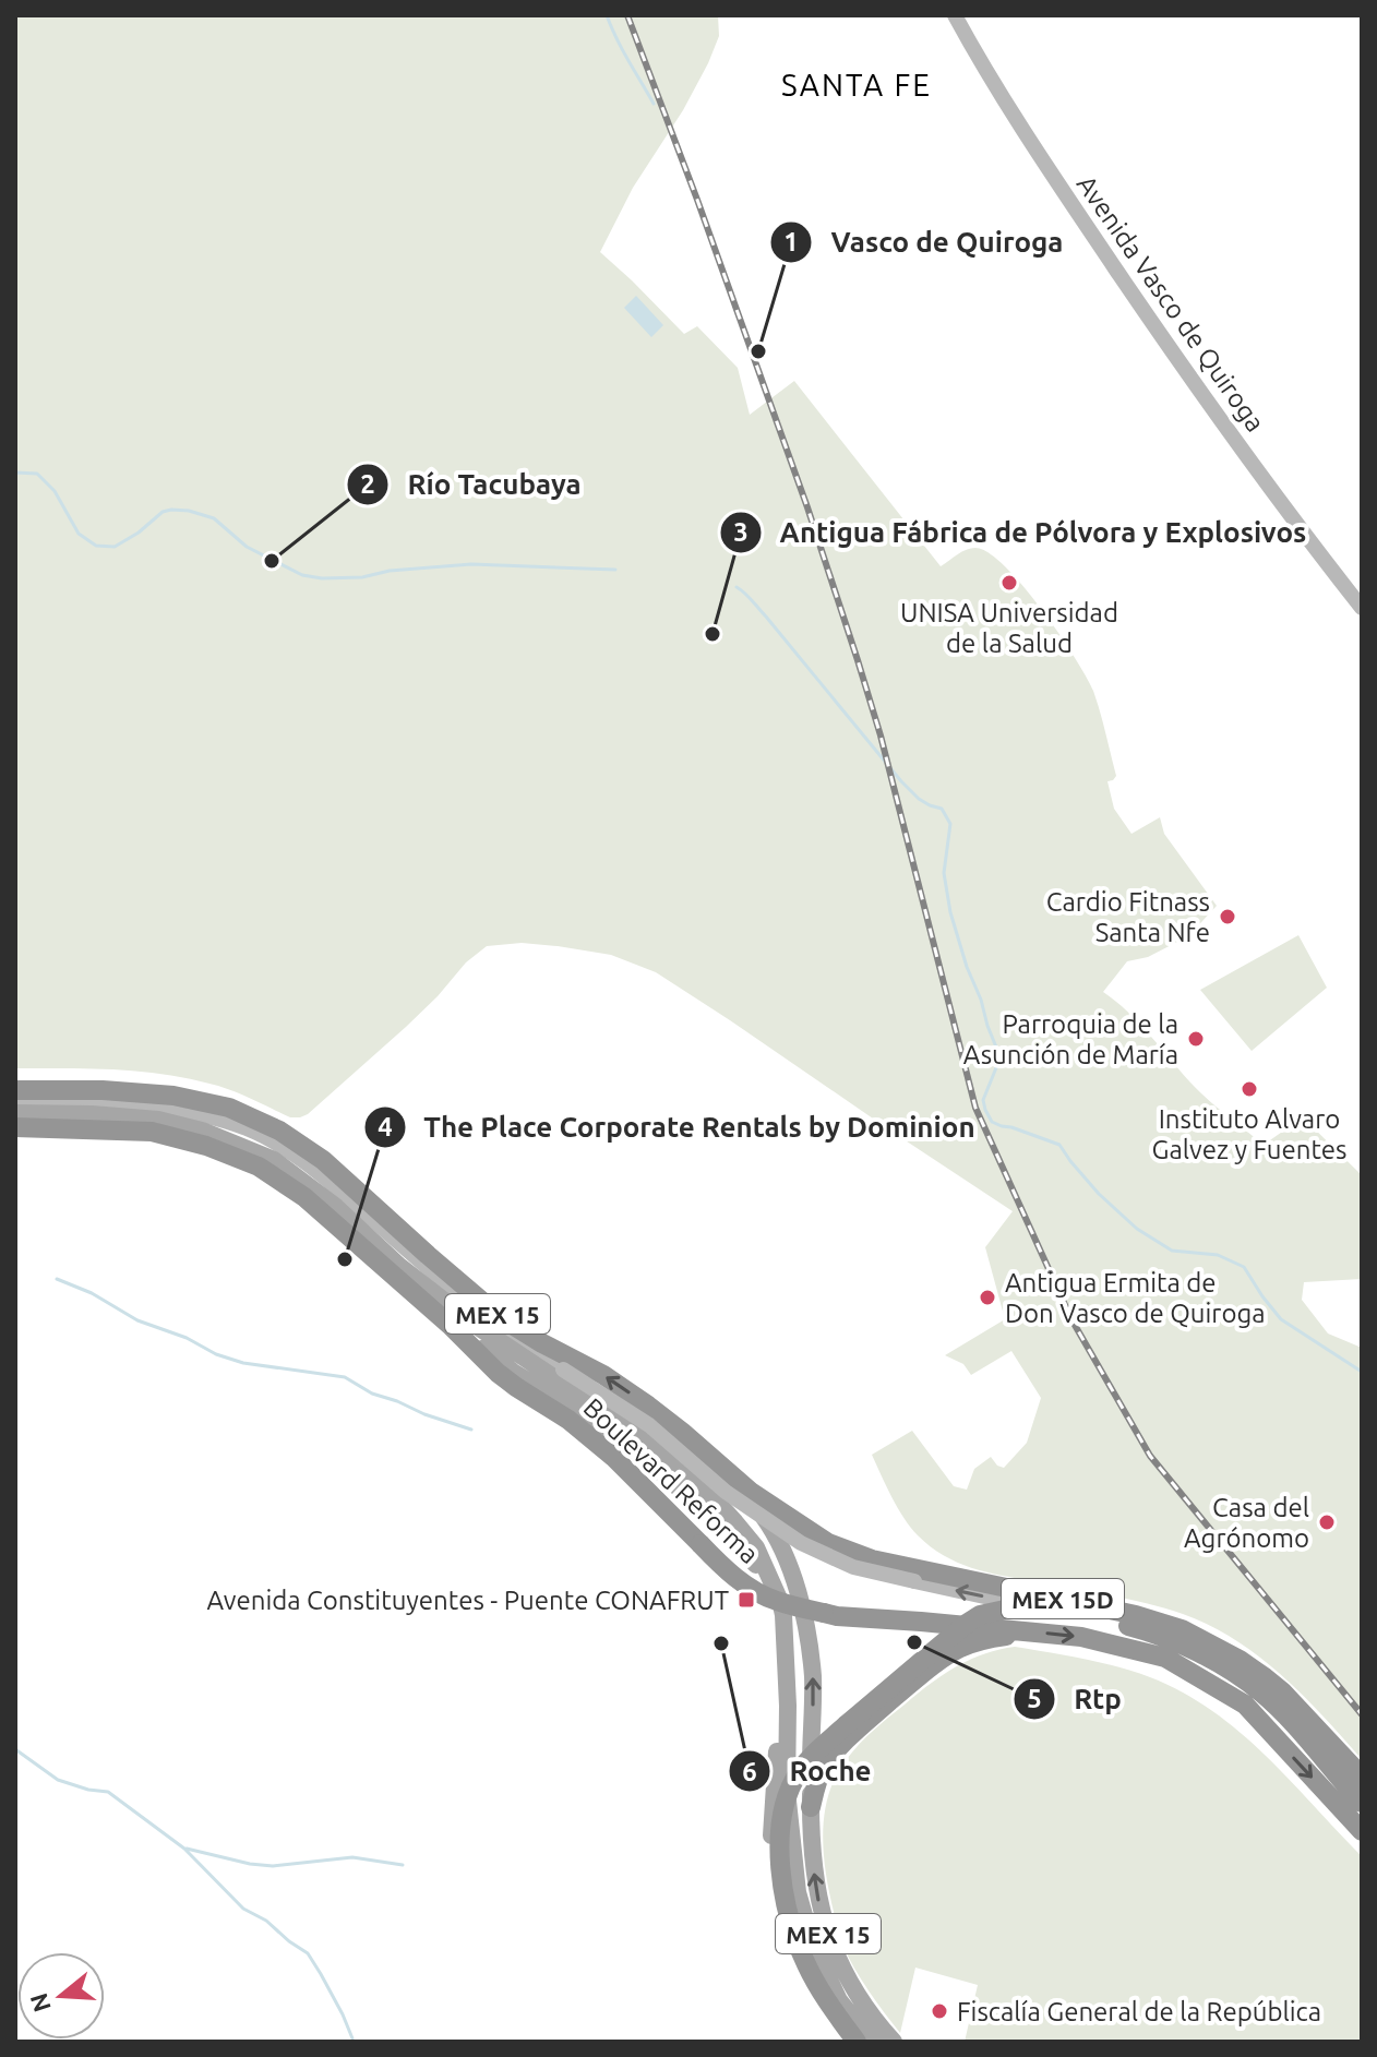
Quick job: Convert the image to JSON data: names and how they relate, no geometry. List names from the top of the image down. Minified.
{"streets":{"highway":["MEX 15","Boulevard Reforma","MEX 15D"],"main road":["Avenida Vasco de Quiroga"]},"crossings":[["MEX 15","Boulevard Reforma"]],"districts":["SANTA FE"],"places":{"other":["Vasco de Quiroga","Río Tacubaya","UNISA Universidad de la Salud","Antigua Fábrica de Pólvora y Explosivos","Cardio Fitnass Santa Nfe","Parroquia de la Asunción de María","Instituto Alvaro Galvez y Fuentes","The Place Corporate Rentals by Dominion","Antigua Ermita de Don Vasco de Quiroga","Casa del Agrónomo","Rtp","Roche","Fiscalía General de la República"],"transit":["Avenida Constituyentes - Puente CONAFRUT"]},"north":"left"}
